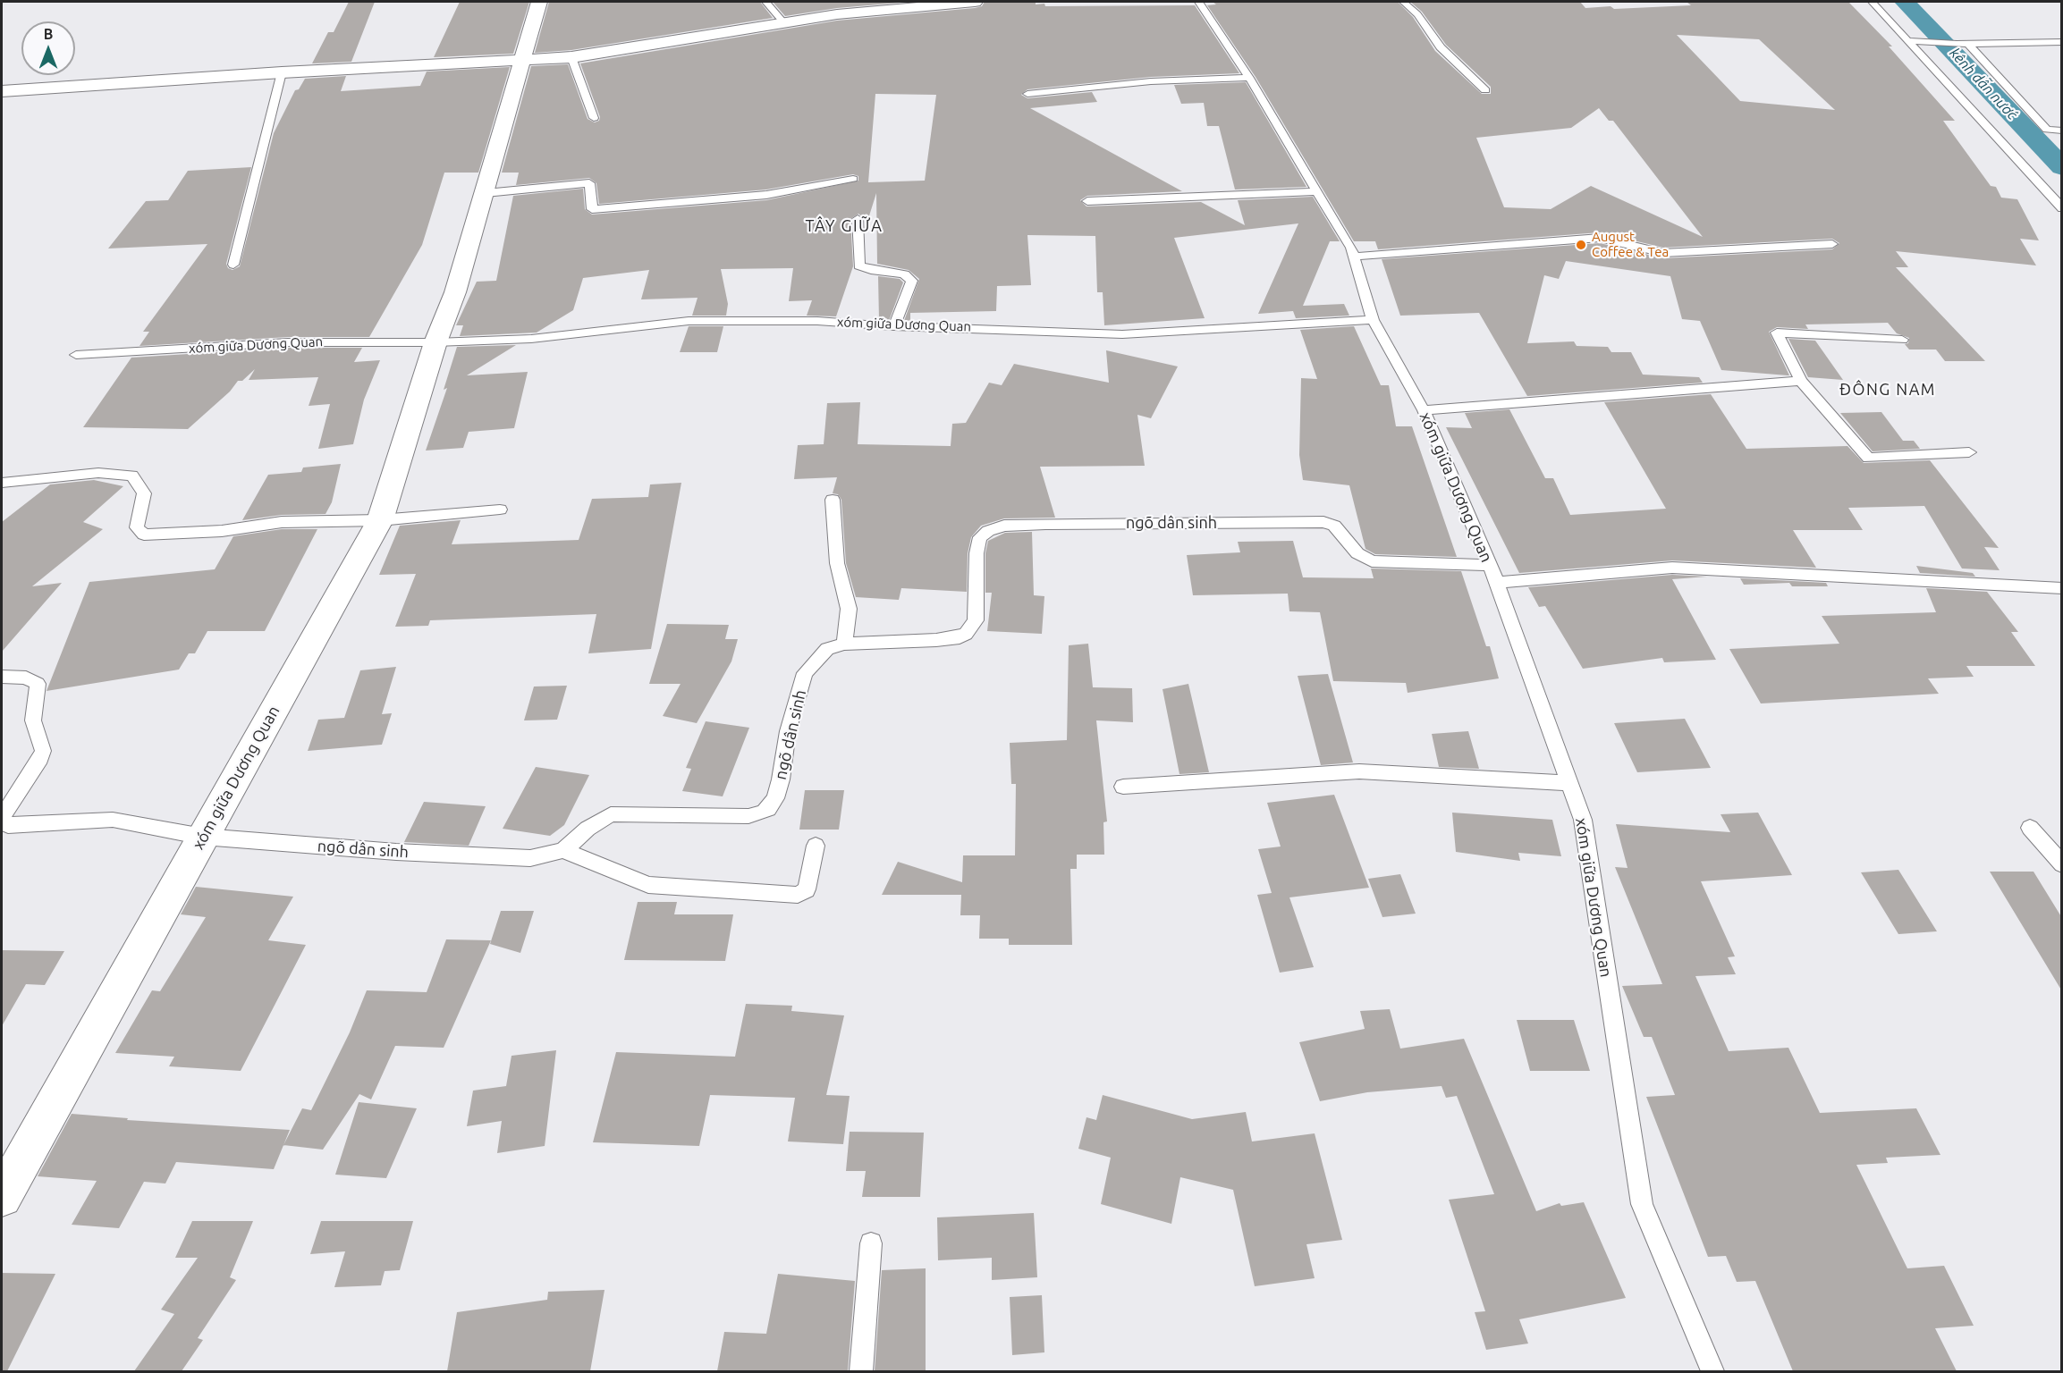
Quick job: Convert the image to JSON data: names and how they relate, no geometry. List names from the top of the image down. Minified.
{"streets":{"street":["xóm giữa Dương Quan"],"lane":["ngõ dân sinh"]},"crossings":[["xóm giữa Dương Quan","ngõ dân sinh"]],"districts":["TÂY GIỮA","ĐÔNG NAM"],"water":["kênh dẫn nước"],"places":["August Coffee & Tea"],"north":"top"}
